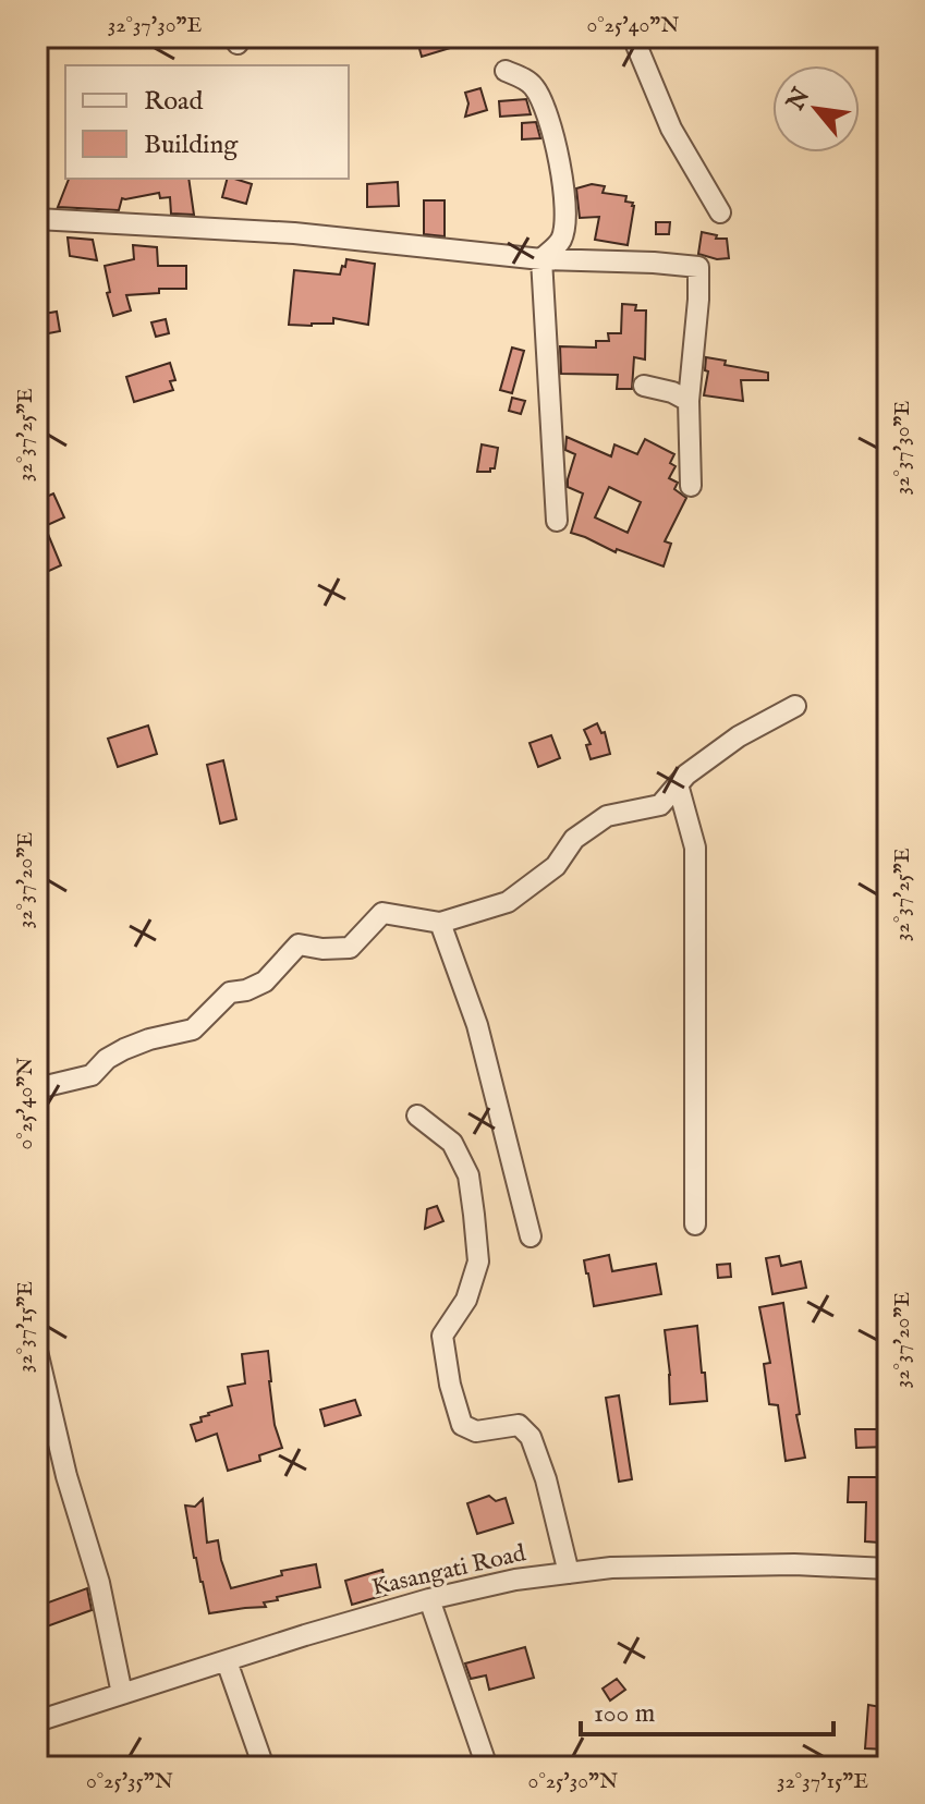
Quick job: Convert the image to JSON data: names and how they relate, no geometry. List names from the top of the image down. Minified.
{"streets":{"street":["Kasangati Road"]},"legend":["Road","Building"],"scale_bar":"100 m","north":"top left","coordinates":["32°37'30\"E","0°25'40\"N","32°37'25\"E","32°37'20\"E","32°37'15\"E","0°25'35\"N","0°25'30\"N"]}
